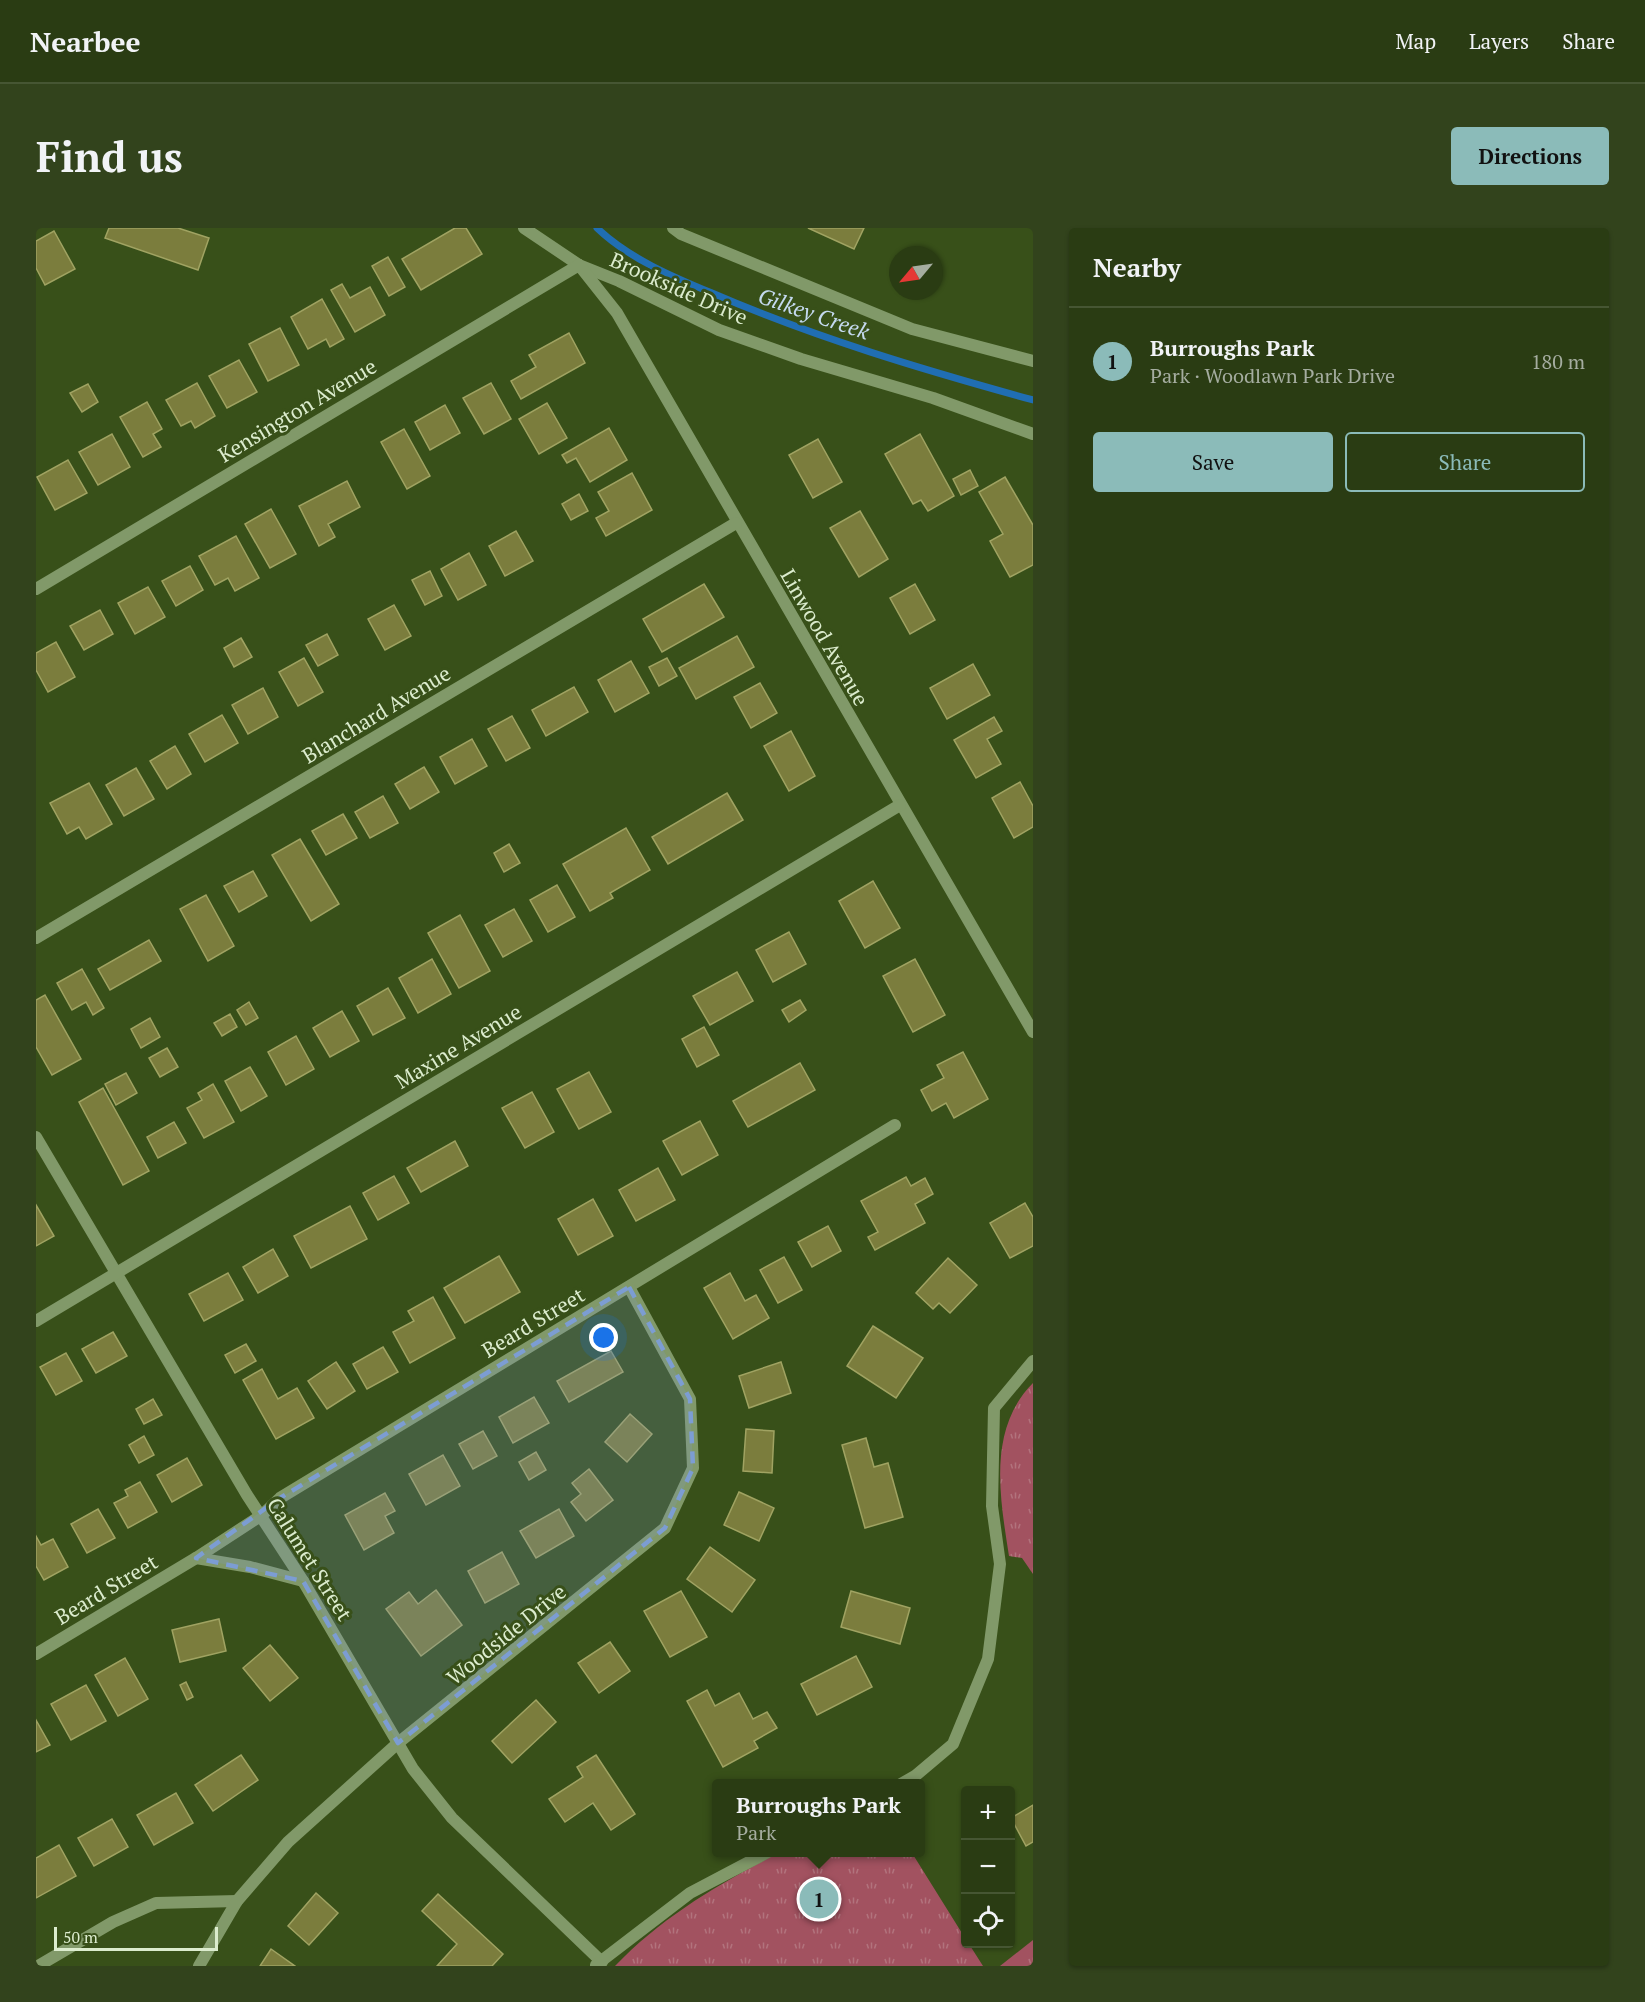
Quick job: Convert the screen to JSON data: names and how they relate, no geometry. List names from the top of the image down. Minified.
{"streets":{"street":["Brookside Drive","Kensington Avenue","Linwood Avenue","Blanchard Avenue","Maxine Avenue","Beard Street","Calumet Street","Woodside Drive"]},"crossings":[["Brookside Drive","Kensington Avenue"],["Brookside Drive","Linwood Avenue"],["Kensington Avenue","Linwood Avenue"],["Linwood Avenue","Blanchard Avenue"],["Linwood Avenue","Maxine Avenue"],["Maxine Avenue","Calumet Street"],["Beard Street","Calumet Street"],["Beard Street","Woodside Drive"],["Calumet Street","Woodside Drive"]],"water":["Gilkey Creek"],"scale_bar":"50 m","north":"bottom left","page":{"header":"Nearbee","nav":["Map","Layers","Share"],"buttons":["Directions",["Save","Share"]],"title":"Find us","heading":"Nearby","list":[{"mark":"1","name":"Burroughs Park","note":"Park · Woodlawn Park Drive","value":"180 m"}],"popup":["Burroughs Park","Park"],"map_buttons":["+","−"],"pins":"1","scale":"50 m"}}
